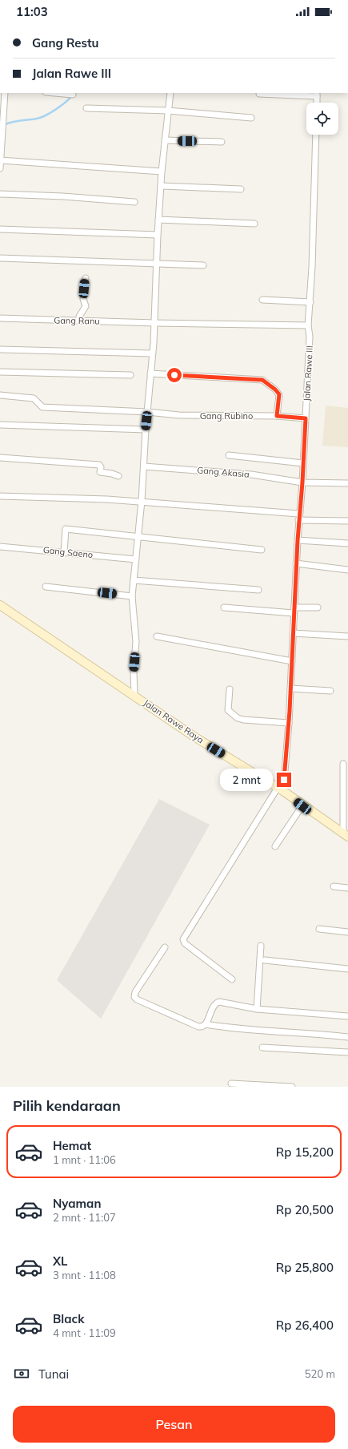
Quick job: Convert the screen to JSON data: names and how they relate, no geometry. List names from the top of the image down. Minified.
{"streets":{"street":["Gang Ranu","Jalan Rawe III","Gang Rubino","Gang Akasia","Gang Saeno","Jalan Rawe Raya"]},"crossings":[["Gang Ranu","Jalan Rawe III"],["Jalan Rawe III","Gang Rubino"],["Jalan Rawe III","Gang Akasia"],["Jalan Rawe III","Jalan Rawe Raya"]],"page":{"status":"11:03","banner":["Gang Restu","Jalan Rawe III"],"bubble":"2 mnt","heading":"Pilih kendaraan","list":[{"name":"Hemat","note":"1 mnt · 11:06","value":"Rp 15,200"},{"name":"Nyaman","note":"2 mnt · 11:07","value":"Rp 20,500"},{"name":"XL","note":"3 mnt · 11:08","value":"Rp 25,800"},{"name":"Black","note":"4 mnt · 11:09","value":"Rp 26,400"}],"pay":["Tunai","520 m"],"buttons":"Pesan"}}
